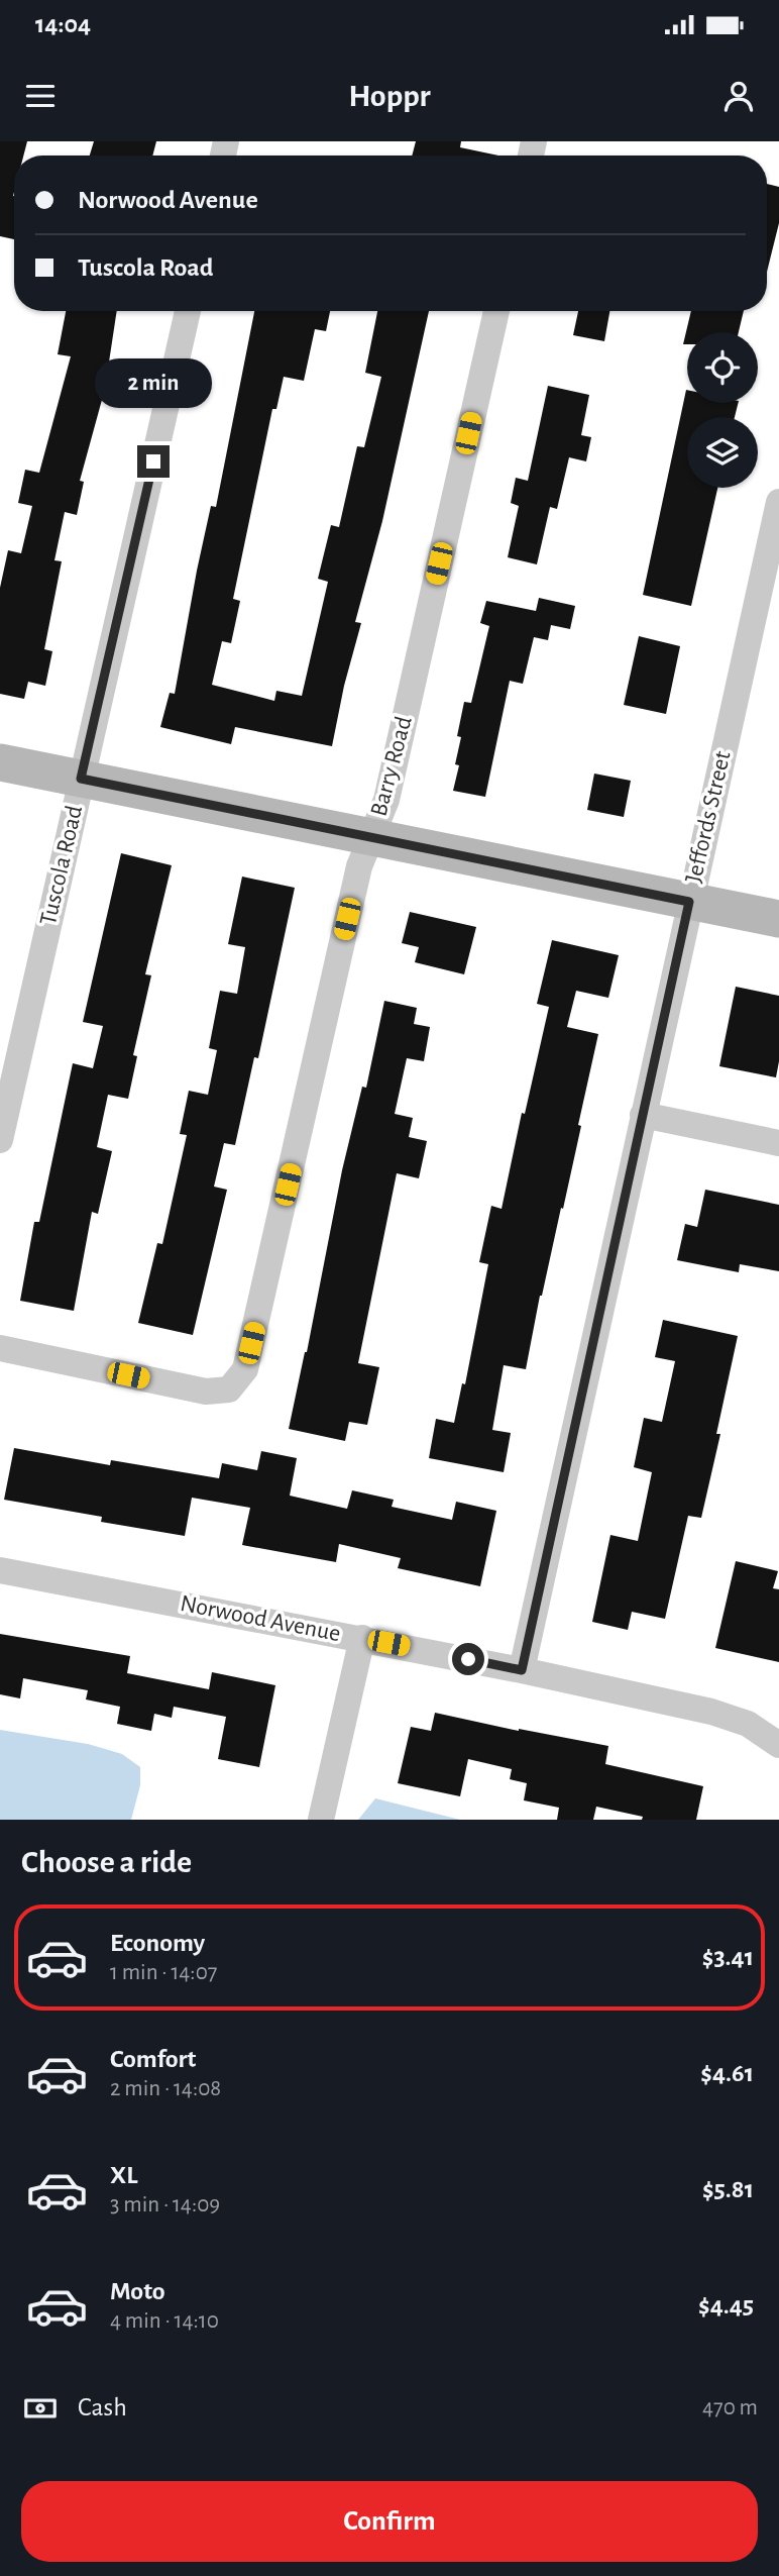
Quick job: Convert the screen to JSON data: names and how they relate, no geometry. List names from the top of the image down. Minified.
{"streets":{"street":["Barry Road","Jeffords Street","Tuscola Road","Norwood Avenue"]},"crossings":[["Jeffords Street","Norwood Avenue"]],"page":{"status":"14:04","header":"Hoppr","banner":["Norwood Avenue","Tuscola Road"],"bubble":"2 min","heading":"Choose a ride","list":[{"name":"Economy","note":"1 min · 14:07","value":"$3.41"},{"name":"Comfort","note":"2 min · 14:08","value":"$4.61"},{"name":"XL","note":"3 min · 14:09","value":"$5.81"},{"name":"Moto","note":"4 min · 14:10","value":"$4.45"}],"pay":["Cash","470 m"],"buttons":"Confirm"}}
